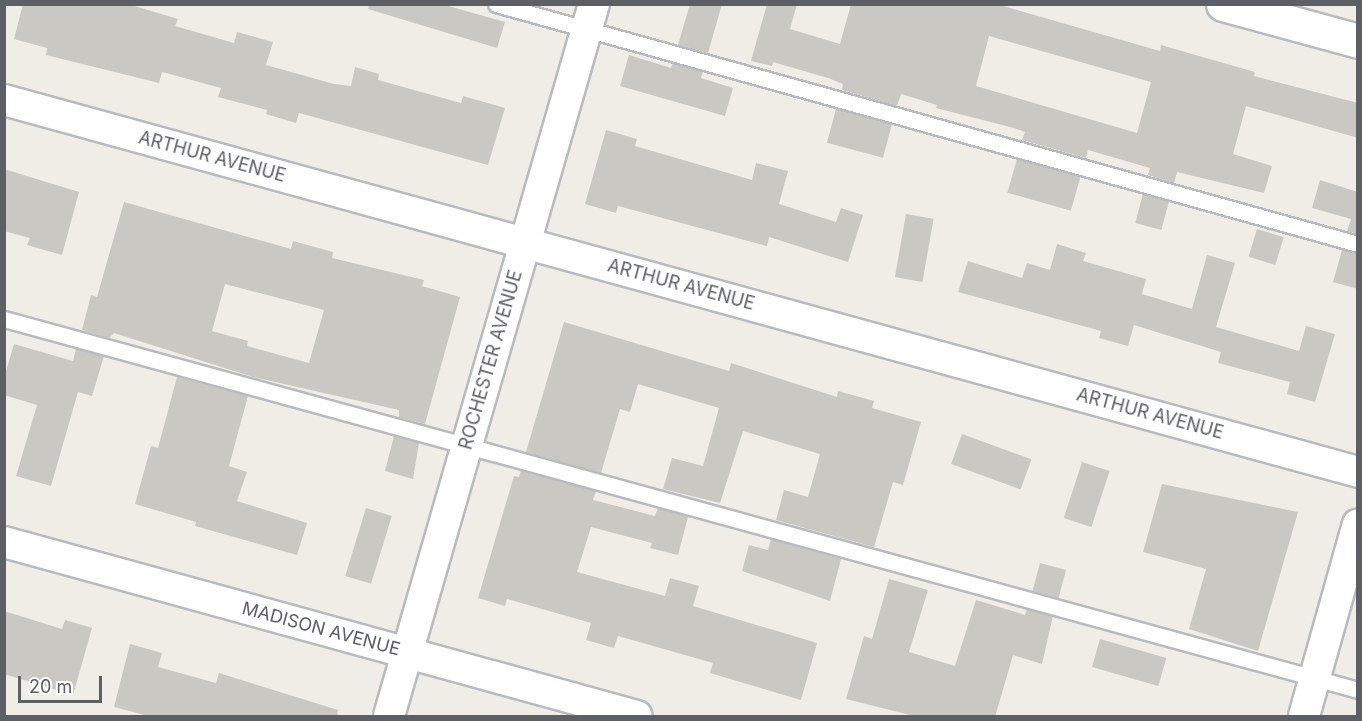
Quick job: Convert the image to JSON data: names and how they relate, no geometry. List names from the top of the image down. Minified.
{"streets":{"street":["ARTHUR AVENUE","ROCHESTER AVENUE","MADISON AVENUE"]},"crossings":[["ARTHUR AVENUE","ROCHESTER AVENUE"],["ROCHESTER AVENUE","MADISON AVENUE"]],"scale_bar":"20 m"}
